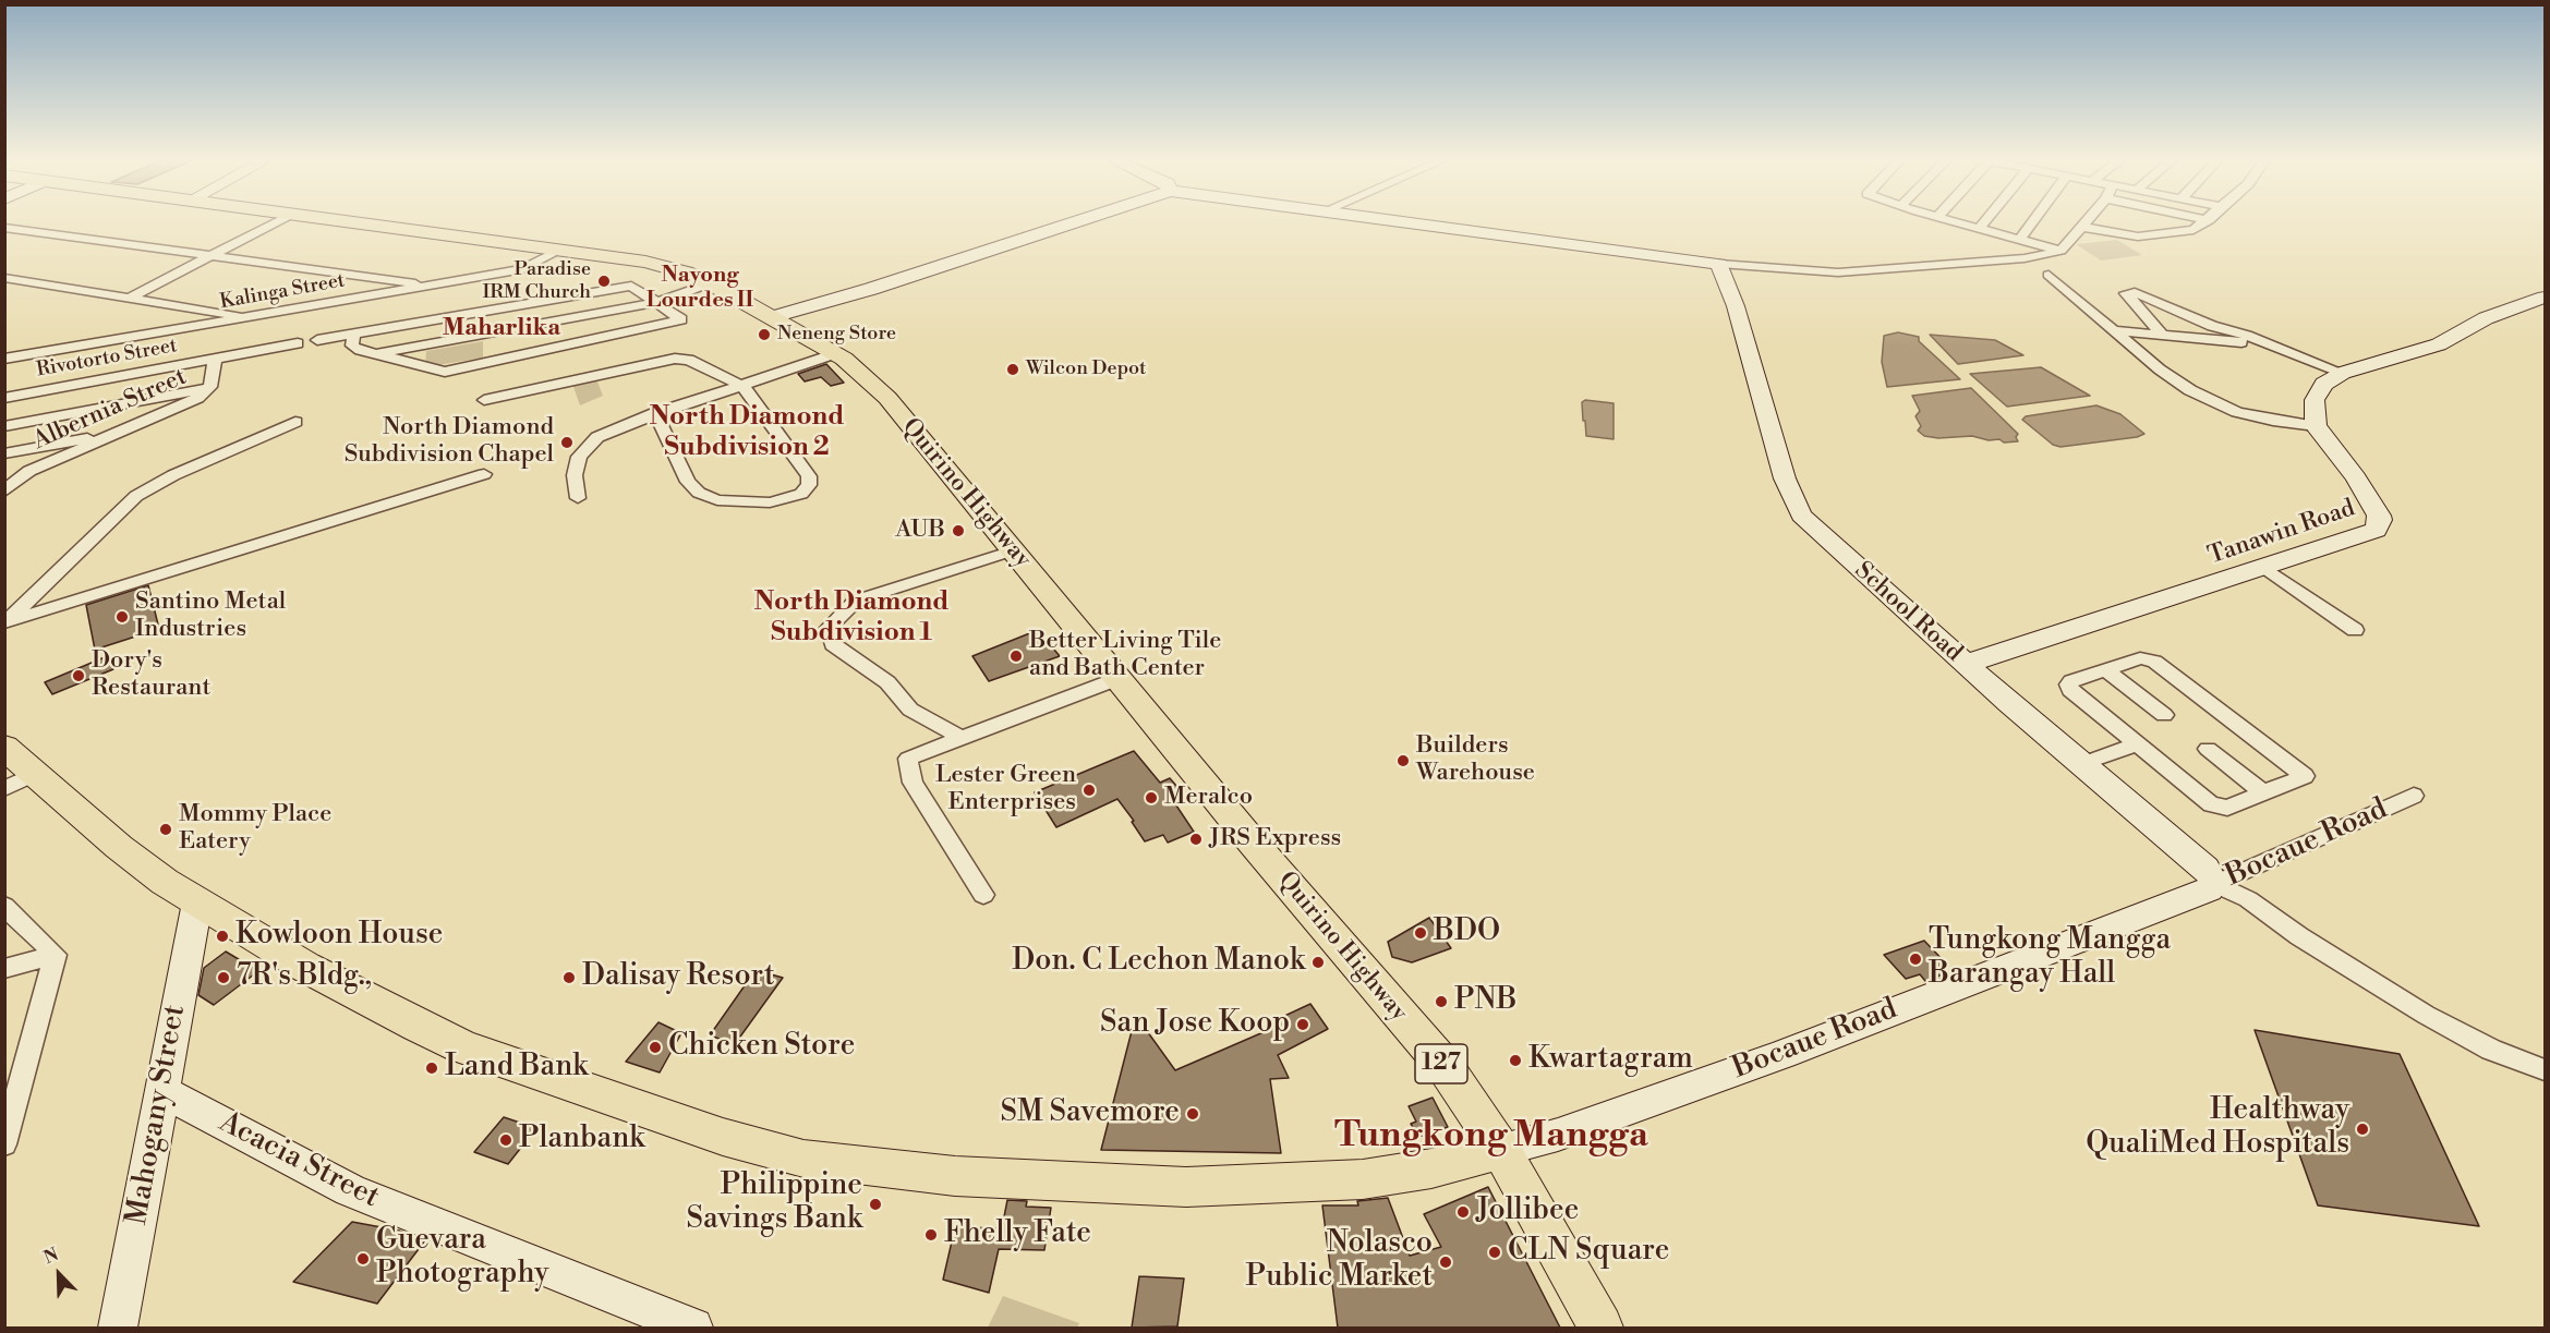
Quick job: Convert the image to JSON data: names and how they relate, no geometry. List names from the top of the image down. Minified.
{"streets":{"main road":["Quirino Highway","127"],"street":["Kalinga Street","Rivotorto Street","Albernia Street","Tanawin Road","School Road","Bocaue Road","Mahogany Street","Acacia Street"]},"crossings":[["Kalinga Street","Quirino Highway"],["Rivotorto Street","Albernia Street"],["Quirino Highway","Bocaue Road"],["Tanawin Road","School Road"],["School Road","Bocaue Road"],["Mahogany Street","Acacia Street"]],"districts":["Nayong Lourdes II","Maharlika","North Diamond Subdivision 2","North Diamond Subdivision 1","Tungkong Mangga"],"places":["Paradise IRM Church","Neneng Store","Wilcon Depot","North Diamond Subdivision Chapel","AUB","Santino Metal Industries","Better Living Tile and Bath Center","Dory's Restaurant","Builders Warehouse","Lester Green Enterprises","Meralco","Mommy Place Eatery","JRS Express","BDO","Kowloon House","Tungkong Mangga Barangay Hall","Don. C Lechon Manok","7R's Bldg.,","Dalisay Resort","PNB","San Jose Koop","Chicken Store","Kwartagram","Land Bank","SM Savemore","Healthway QualiMed Hospitals","Planbank","Philippine Savings Bank","Jollibee","Fhelly Fate","CLN Square","Guevara Photography","Nolasco Public Market"],"north":"top left"}
